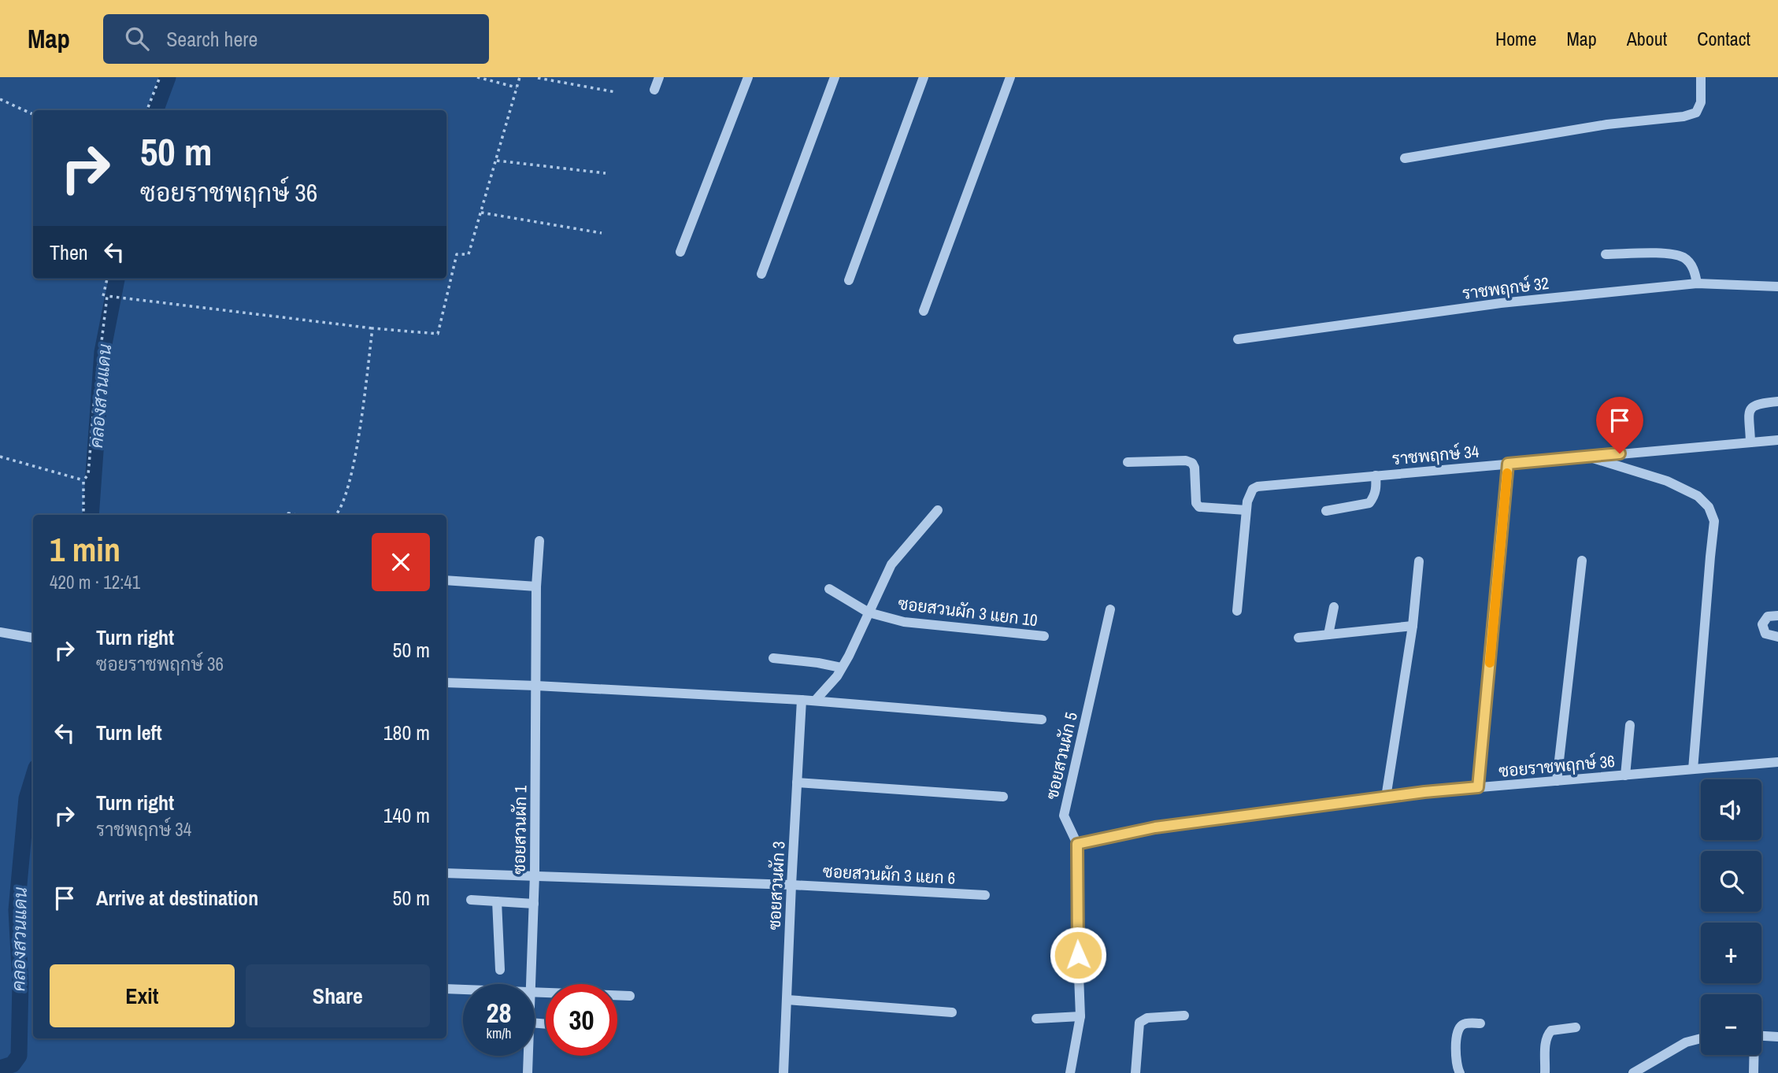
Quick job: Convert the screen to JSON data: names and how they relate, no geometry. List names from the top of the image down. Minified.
{"streets":{"street":["ราชพฤกษ์ 32","ราชพฤกษ์ 34","ซอยสวนผัก 3 แยก 10","ซอยสวนผัก 5","ซอยราชพฤกษ์ 36","ซอยสวนผัก 1","ซอยสวนผัก 3 แยก 6","ซอยสวนผัก 3"]},"crossings":[["ซอยสวนผัก 5","ซอยราชพฤกษ์ 36"],["ซอยสวนผัก 1","ซอยสวนผัก 3 แยก 6"],["ซอยสวนผัก 3 แยก 6","ซอยสวนผัก 3"]],"water":["คลองสวนแดน"],"page":{"header":"Map","search":"Search here","nav":["Home","Map","About","Contact"],"turn":["50 m","ซอยราชพฤกษ์ 36"],"then":"Then","heading":["1 min","420 m · 12:41"],"list":[{"name":"Turn right","note":"ซอยราชพฤกษ์ 36","value":"50 m"},{"name":"Turn left","value":"180 m"},{"name":"Turn right","note":"ราชพฤกษ์ 34","value":"140 m"},{"name":"Arrive at destination","value":"50 m"}],"map_buttons":["+","−"],"buttons":["Exit","Share"],"speed":"28 km/h","limit":"30"}}
